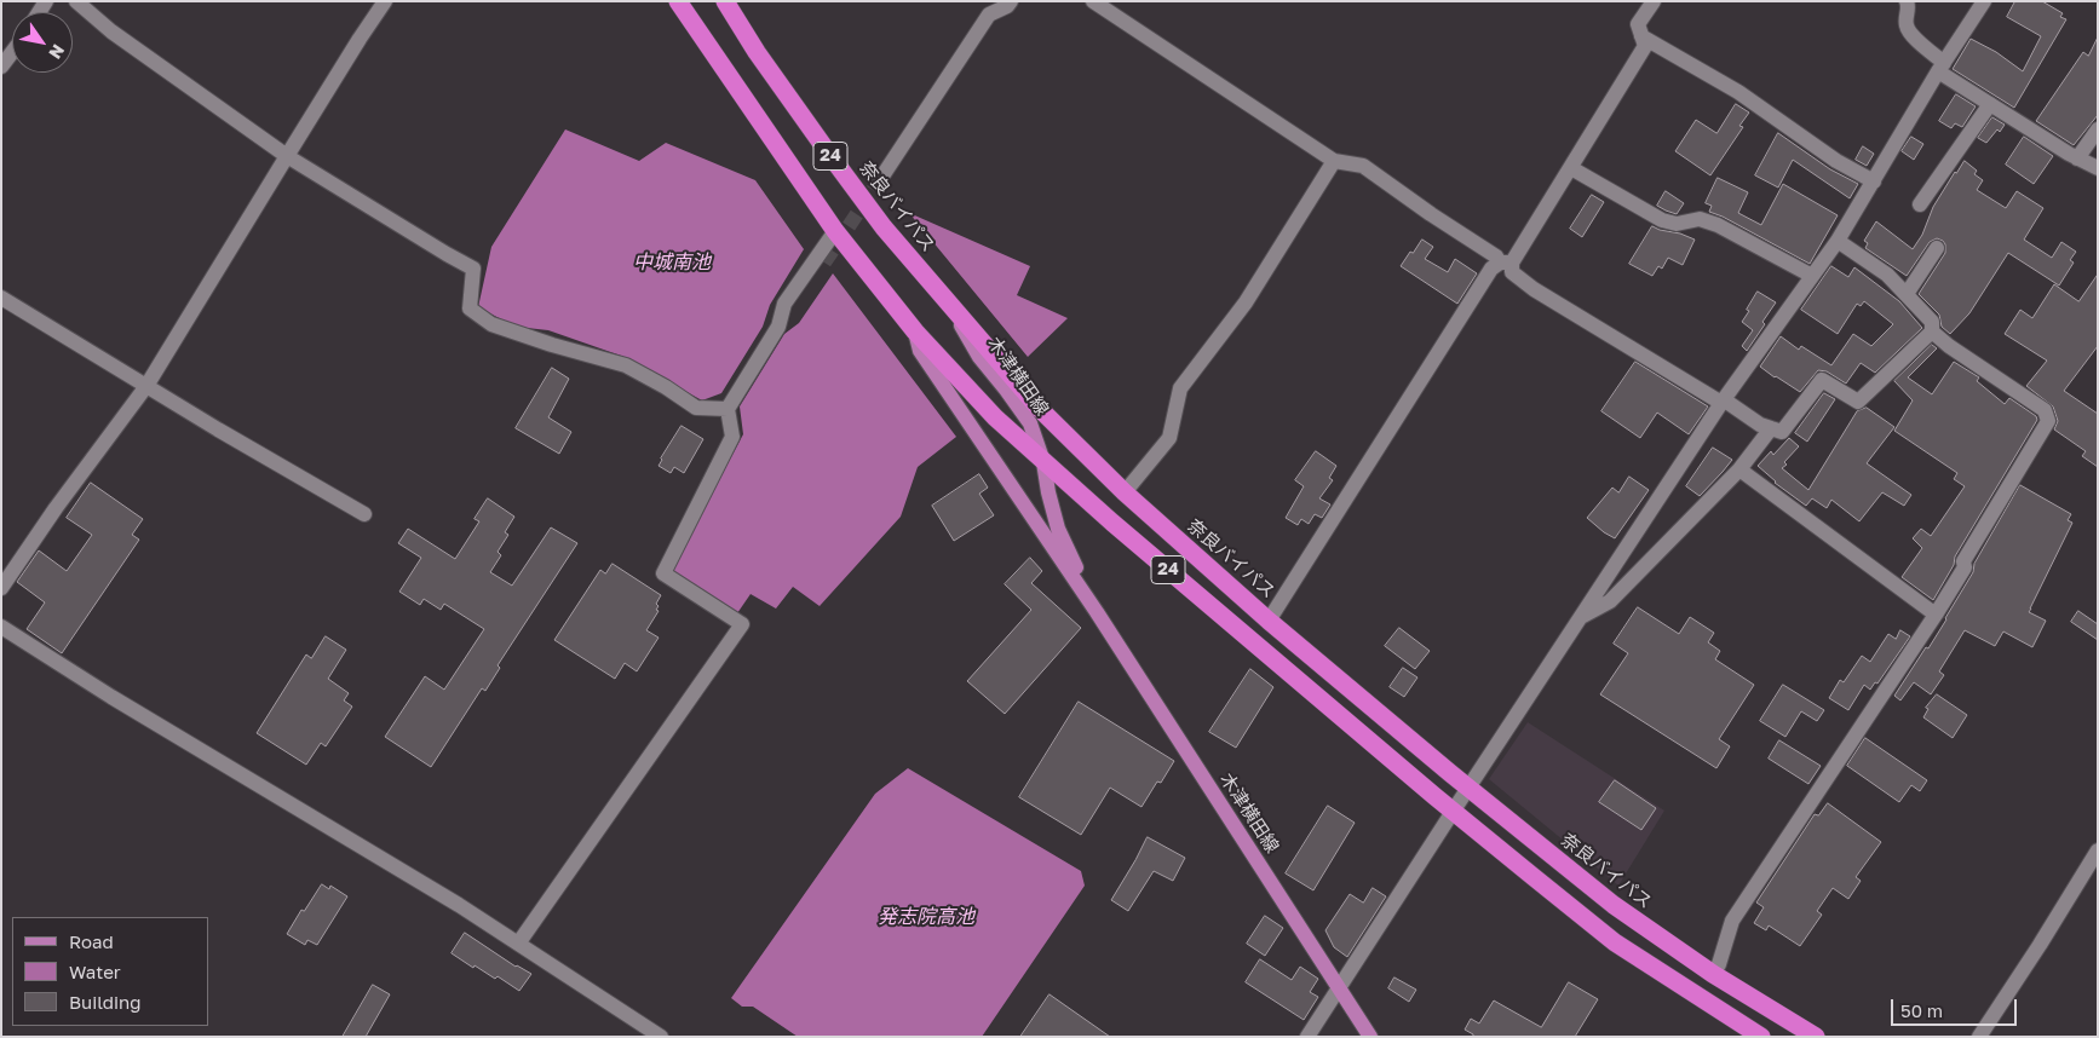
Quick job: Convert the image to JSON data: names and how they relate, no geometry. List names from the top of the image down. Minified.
{"streets":{"highway":["24","奈良バイパス"],"main road":["木津横田線"]},"crossings":[["24","木津横田線"],["奈良バイパス","木津横田線"]],"water":["中城南池","発志院高池"],"legend":["Road","Water","Building"],"scale_bar":"50 m","north":"bottom right"}
